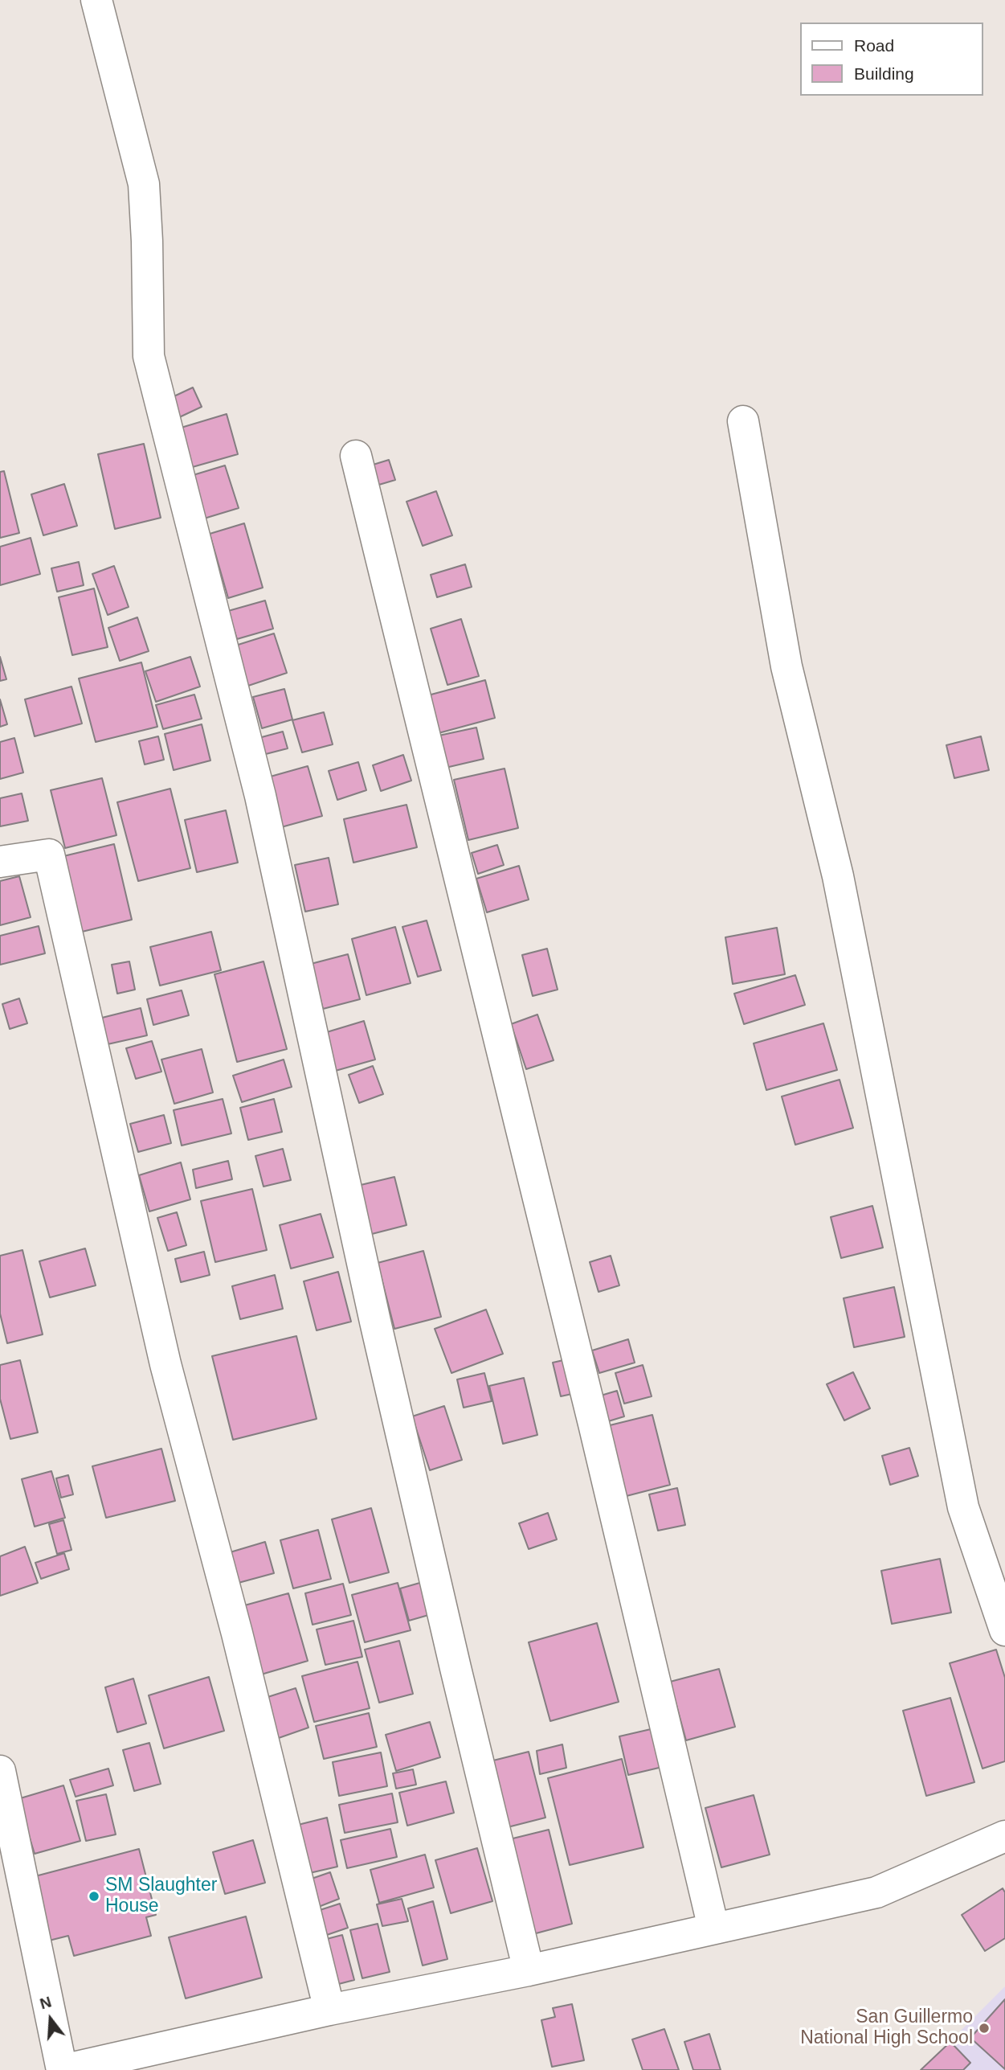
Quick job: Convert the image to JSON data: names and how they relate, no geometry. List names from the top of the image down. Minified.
{"places":["SM Slaughter House","San Guillermo National High School"],"legend":["Road","Building"],"north":"top"}
